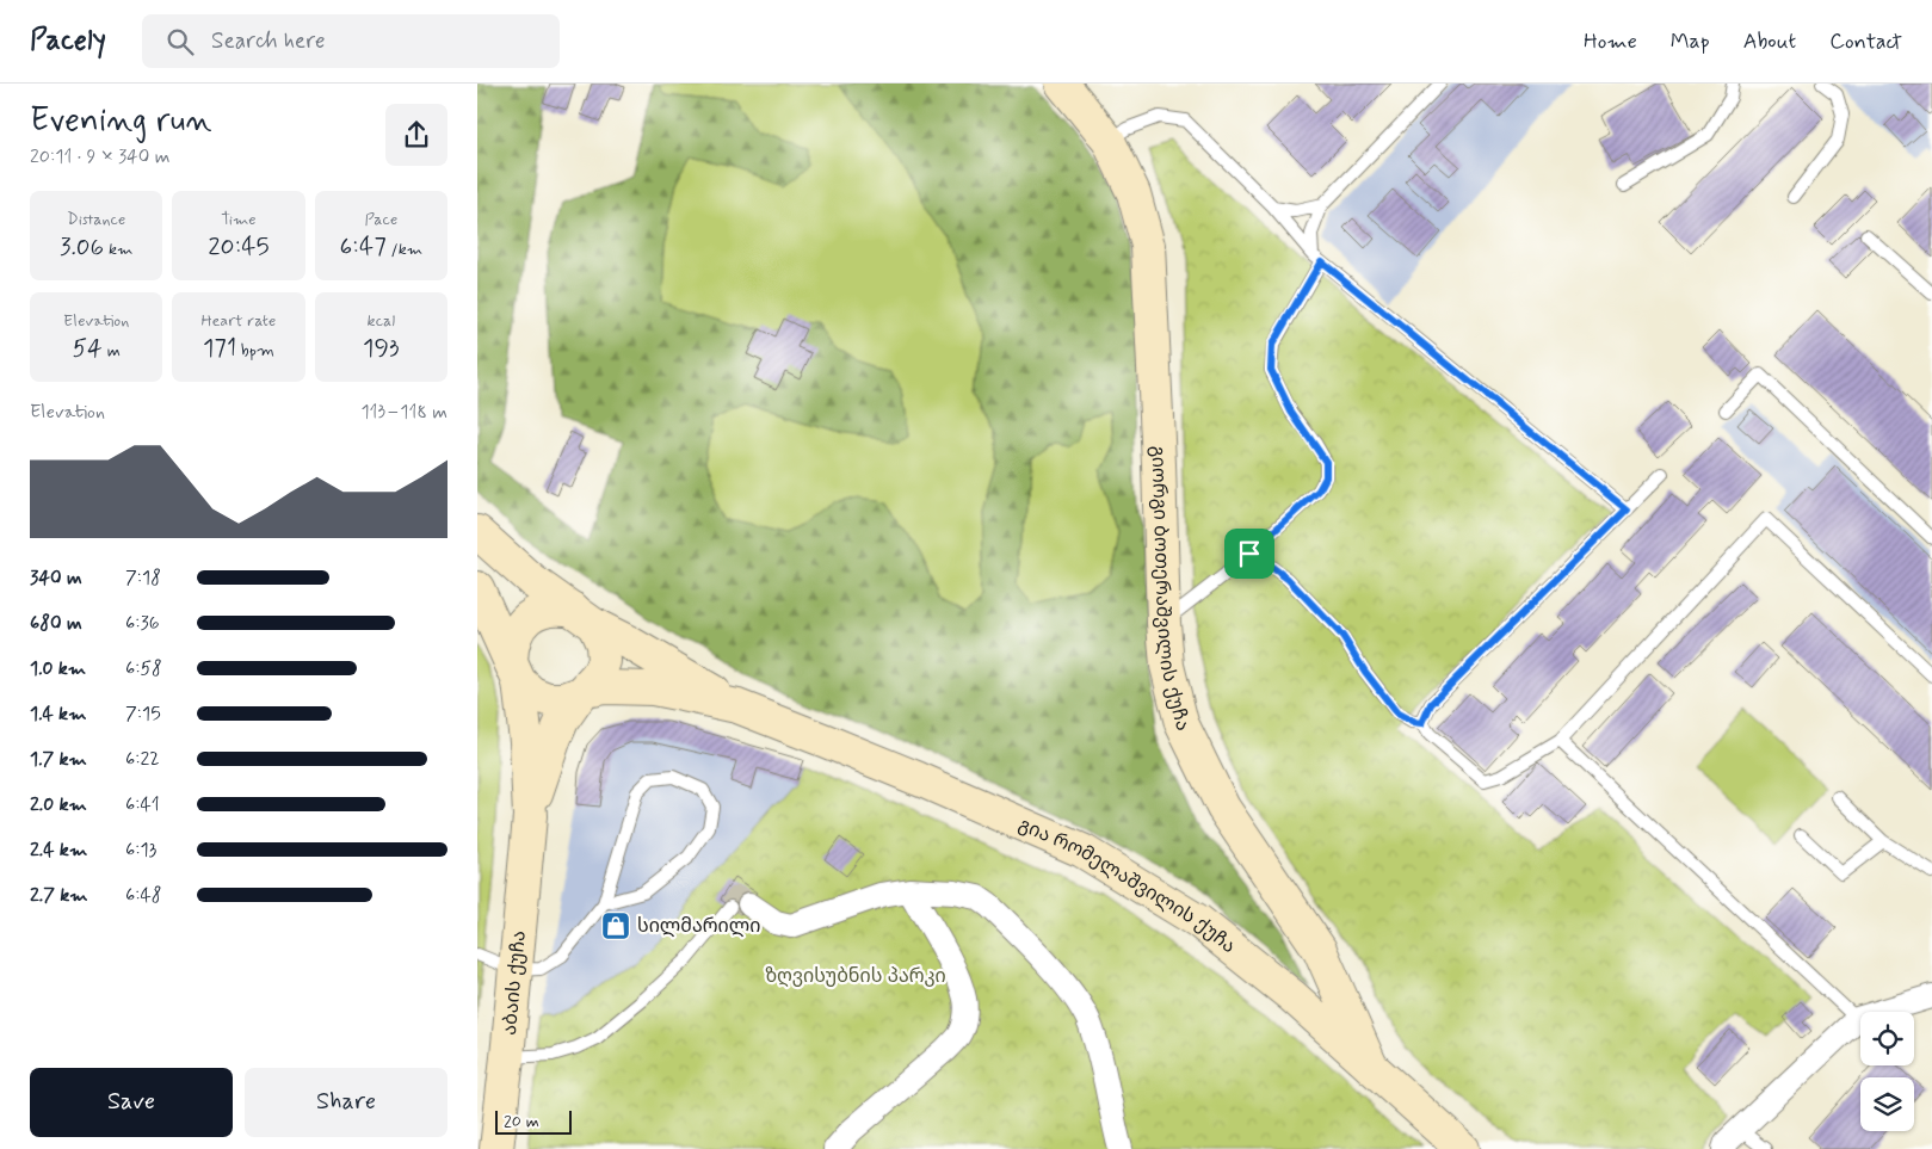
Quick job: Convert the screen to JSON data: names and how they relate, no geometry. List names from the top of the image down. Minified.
{"streets":{"street":["გიორგი ბოთერაშვილის ქუჩა","გია რომელაშვილის ქუჩა","აბაის ქუჩა"]},"crossings":[["გიორგი ბოთერაშვილის ქუჩა","გია რომელაშვილის ქუჩა"],["გია რომელაშვილის ქუჩა","აბაის ქუჩა"]],"parks":["ზღვისუბნის პარკი"],"places":{"shop":["სილმარილი"]},"scale_bar":"20 m","page":{"header":"Pacely","search":"Search here","nav":["Home","Map","About","Contact"],"heading":["Evening run","20:11 · 9 × 340 m"],"stats":[["Distance","3.06 km"],["Time","20:45"],["Pace","6:47 /km"],["Elevation","54 m"],["Heart rate","171 bpm"],["kcal","193"]],"chart":["Elevation","113–118 m"],"list":[{"name":"340 m","note":"7:18"},{"name":"680 m","note":"6:36"},{"name":"1.0 km","note":"6:58"},{"name":"1.4 km","note":"7:15"},{"name":"1.7 km","note":"6:22"},{"name":"2.0 km","note":"6:41"},{"name":"2.4 km","note":"6:13"},{"name":"2.7 km","note":"6:48"}],"buttons":["Save","Share"],"scale":"20 m"}}
